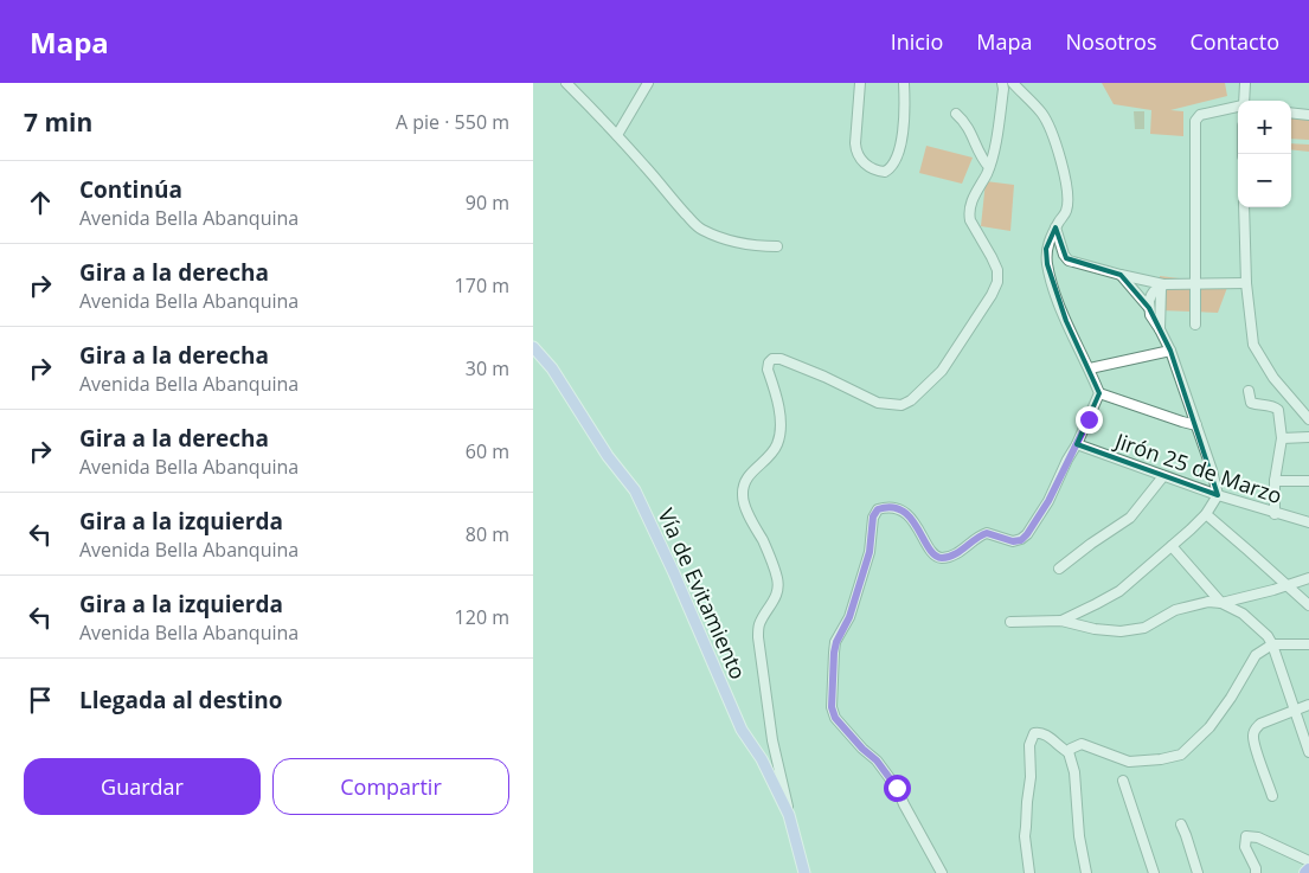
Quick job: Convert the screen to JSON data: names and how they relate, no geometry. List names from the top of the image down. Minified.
{"streets":{"main road":["Vía de Evitamiento"],"street":["Jirón 25 de Marzo"]},"page":{"header":"Mapa","nav":["Inicio","Mapa","Nosotros","Contacto"],"heading":["7 min","A pie · 550 m"],"map_buttons":["+","−"],"list":[["Continúa","Avenida Bella Abanquina","90 m"],["Gira a la derecha","Avenida Bella Abanquina","170 m"],["Gira a la derecha","Avenida Bella Abanquina","30 m"],["Gira a la derecha","Avenida Bella Abanquina","60 m"],["Gira a la izquierda","Avenida Bella Abanquina","80 m"],["Gira a la izquierda","Avenida Bella Abanquina","120 m"],"Llegada al destino"],"buttons":["Guardar","Compartir"]}}
